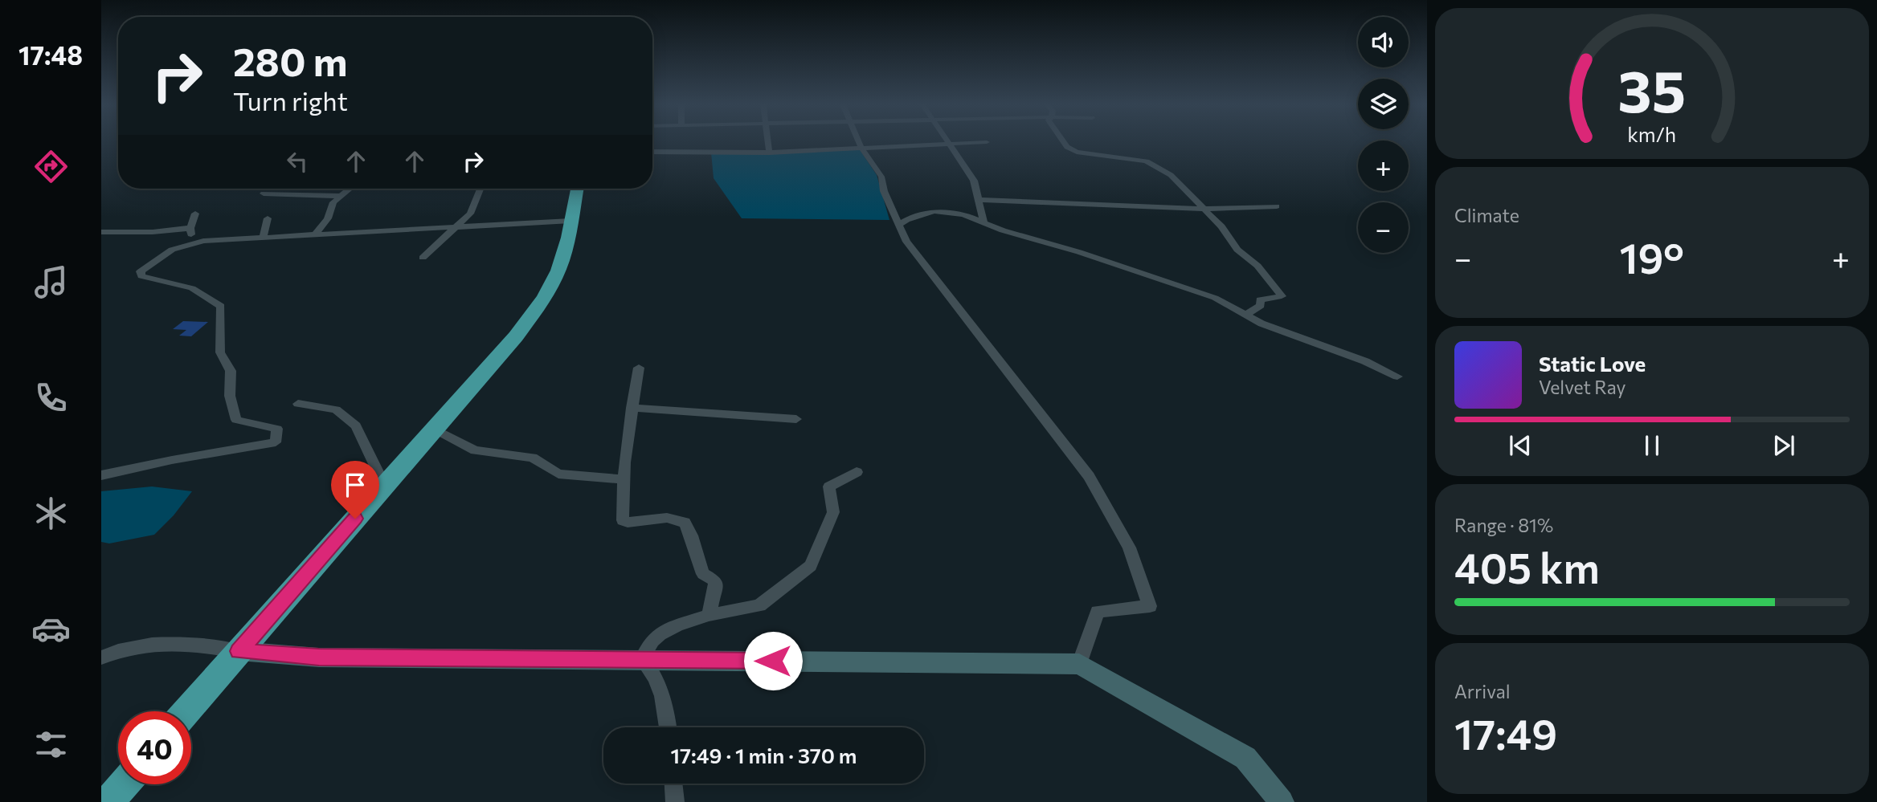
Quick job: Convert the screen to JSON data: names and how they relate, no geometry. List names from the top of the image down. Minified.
{"page":{"tabs":"17:48","map_buttons":["+","−"],"turn":["280 m","Turn right"],"tile":["Climate",["Range · 81%","405 km"],["Arrival","17:49"]],"heat":["−","19°","+"],"song":["Static Love","Velvet Ray"],"limit":"40","trip":"17:49 · 1 min · 370 m","gauge":["35","km/h"]}}
